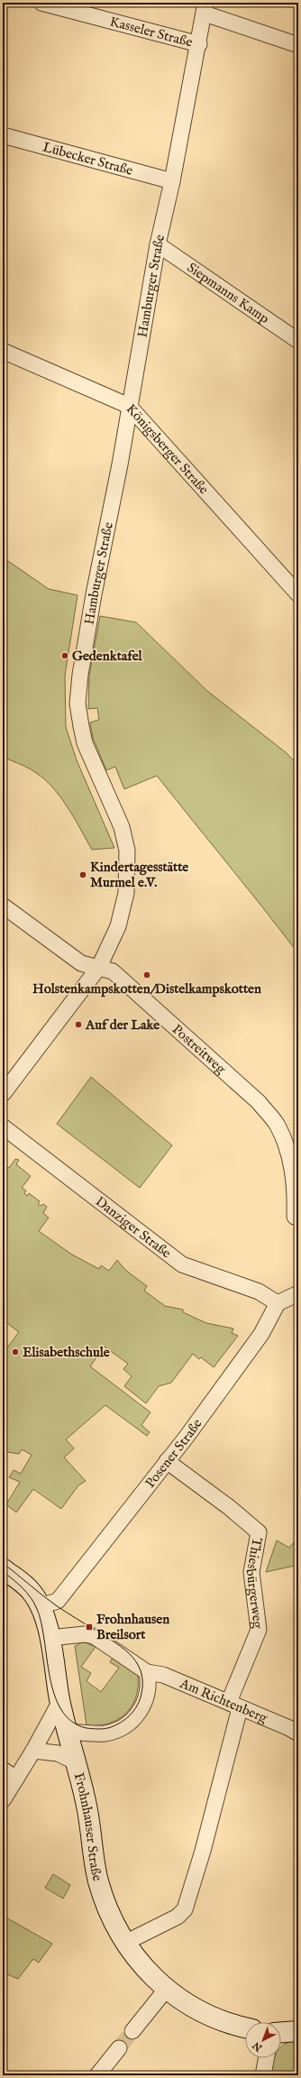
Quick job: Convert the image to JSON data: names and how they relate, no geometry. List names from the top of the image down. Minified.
{"streets":{"main road":["Frohnhauser Straße"],"street":["Kasseler Straße","Lübecker Straße","Hamburger Straße","Siepmanns Kamp","Königsberger Straße","Postreitweg","Danziger Straße","Posener Straße","Thiesbürgerweg","Am Richtenberg"]},"crossings":[["Kasseler Straße","Hamburger Straße"],["Lübecker Straße","Hamburger Straße"],["Hamburger Straße","Siepmanns Kamp"],["Hamburger Straße","Königsberger Straße"],["Hamburger Straße","Postreitweg"],["Danziger Straße","Posener Straße"],["Posener Straße","Thiesbürgerweg"],["Posener Straße","Frohnhauser Straße"],["Thiesbürgerweg","Am Richtenberg"],["Thiesbürgerweg","Frohnhauser Straße"],["Am Richtenberg","Frohnhauser Straße"]],"places":{"other":["Gedenktafel","Kindertagesstätte Murmel e.V.","Holstenkampskotten/Distelkampskotten","Auf der Lake","Elisabethschule"],"transit":["Frohnhausen Breilsort"]},"north":"bottom left"}
